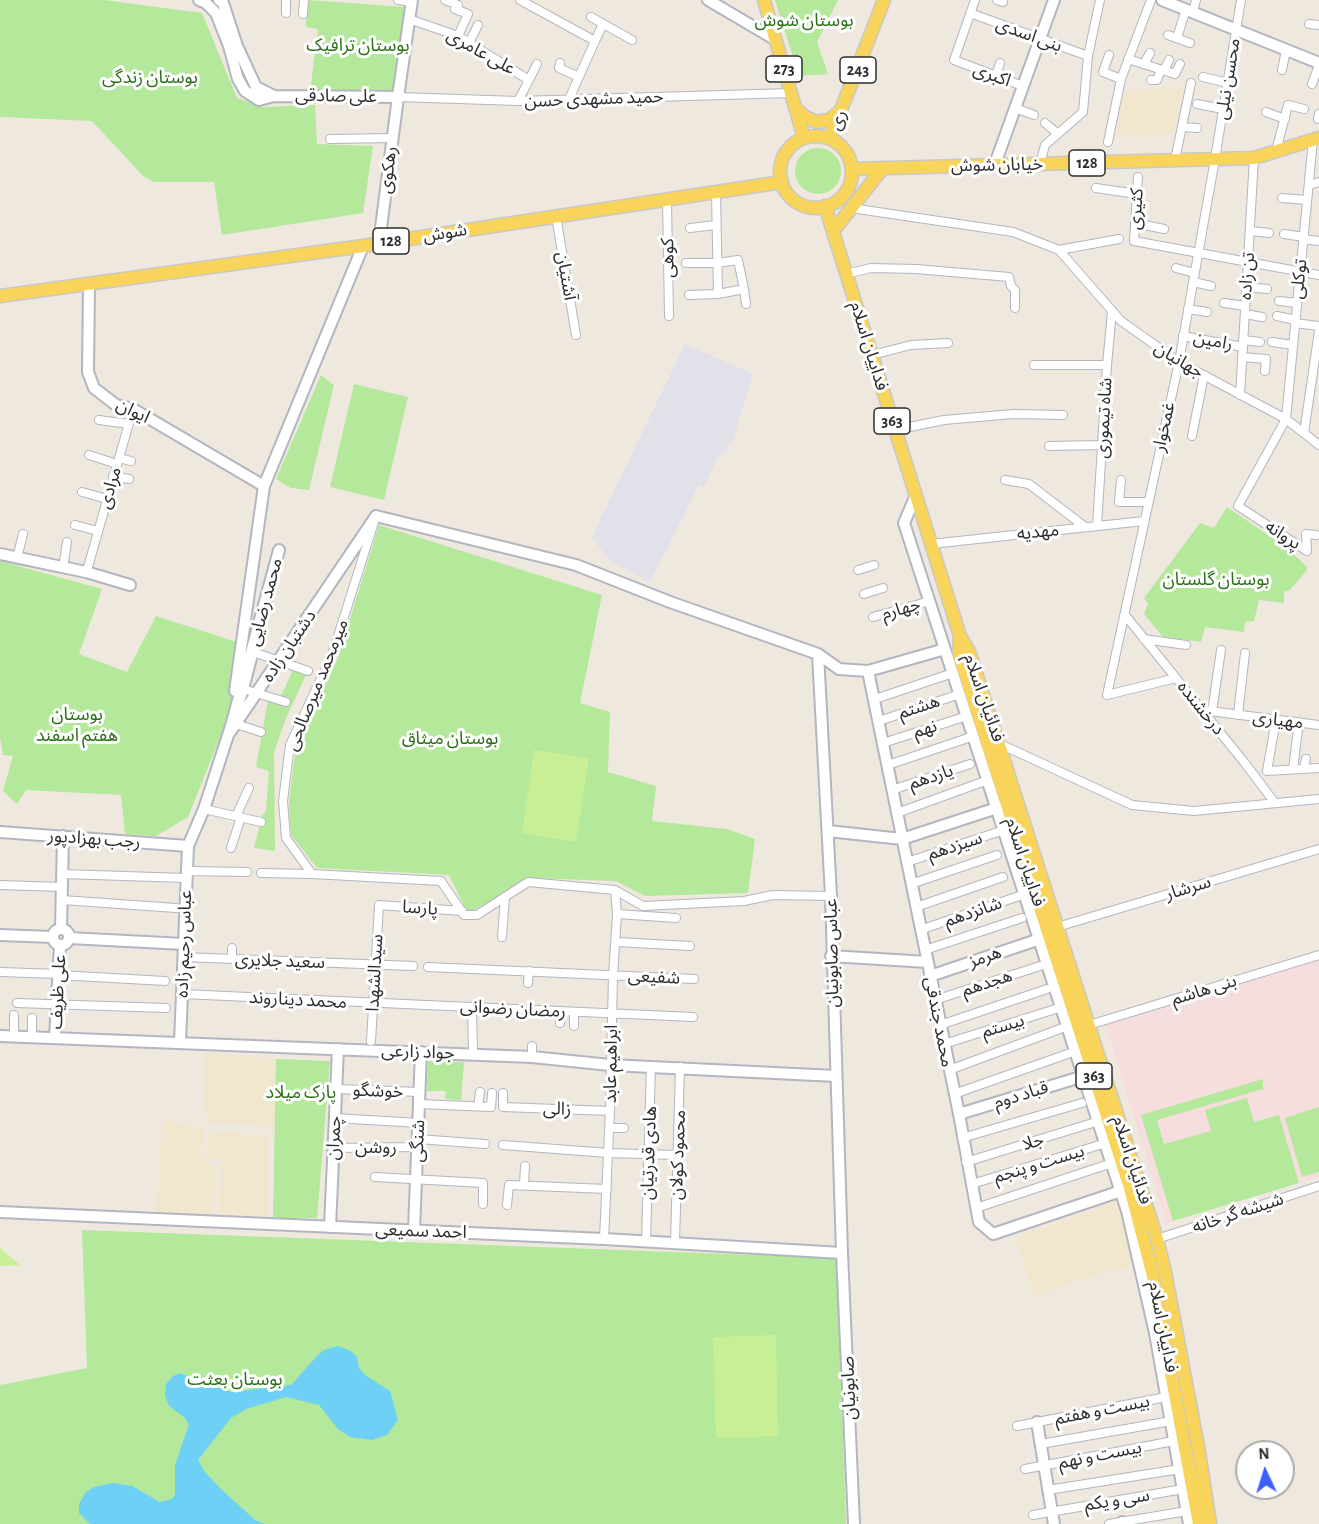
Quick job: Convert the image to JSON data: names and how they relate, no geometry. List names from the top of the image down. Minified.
{"streets":{"main road":["273","243","ری","128","خیابان شوش","شوش","فداییان اسلام","363","فدائیان اسلام"],"street":["بنی اسدی","علی عامری","اکبری","محسن نیلی","علی صادقی","حمید مشهدی حسن","رهکوی","کثیری","کوهی","آشتیان","تن زاده","توکلی","رامین","جهانیان","ایوان","شاه تیموری","غمخوار","مرادی","مهدیه","پروانه","محمد رضایی","چهارم","دشتبان زاده","میرمحمد میرصالحی","هشتم","درخشنده","مهیاری","نهم","یازدهم","رجب بهزادپور","سیزدهم","سرشار","پارسا","شانزدهم","عباس رحیم زاده","عباس صابونیان","هرمز","سعید جلایری","سیدالشهدا","شفیعی","هجدهم","بنی هاشم","علی ظریف","محمد دیناروند","رمضان رضوانی","محمد جندقی","بیستم","جواد زارعی","ابراهیم عابد","خوشگو","قباد دوم","زالی","چمران","شنگی","جلا","روشن","هادی قدرتیان","محمود کولان","بیست و پنجم","شیشه گر خانه","احمد سمیعی","صابونیان","بیست و هفتم","بیست و نهم","سی و یکم"]},"crossings":[["بنی اسدی","اکبری"],["علی عامری","حمید مشهدی حسن"],["علی عامری","رهکوی"],["273","حمید مشهدی حسن"],["273","ری"],["273","خیابان شوش"],["273","شوش"],["273","فداییان اسلام"],["محسن نیلی","خیابان شوش"],["محسن نیلی","غمخوار"],["علی صادقی","حمید مشهدی حسن"],["علی صادقی","رهکوی"],["حمید مشهدی حسن","رهکوی"],["ری","خیابان شوش"],["ری","شوش"],["ری","فداییان اسلام"],["خیابان شوش","شوش"],["خیابان شوش","تن زاده"],["خیابان شوش","توکلی"],["خیابان شوش","فداییان اسلام"],["خیابان شوش","غمخوار"],["رهکوی","شوش"],["کثیری","غمخوار"],["شوش","کوهی"],["شوش","آشتیان"],["شوش","فداییان اسلام"],["شوش","ایوان"],["شوش","دشتبان زاده"],["تن زاده","رامین"],["تن زاده","جهانیان"],["توکلی","جهانیان"],["توکلی","پروانه"],["رامین","غمخوار"],["فداییان اسلام","مهدیه"],["فداییان اسلام","فدائیان اسلام"],["فداییان اسلام","محمد جندقی"],["جهانیان","شاه تیموری"],["جهانیان","غمخوار"],["جهانیان","پروانه"],["ایوان","مرادی"],["ایوان","دشتبان زاده"],["شاه تیموری","مهدیه"],["غمخوار","مهدیه"],["غمخوار","درخشنده"],["محمد رضایی","دشتبان زاده"],["محمد رضایی","رجب بهزادپور"],["محمد رضایی","عباس رحیم زاده"],["دشتبان زاده","میرمحمد میرصالحی"],["فدائیان اسلام","سرشار"],["فدائیان اسلام","بنی هاشم"],["فدائیان اسلام","شیشه گر خانه"],["هشتم","محمد جندقی"],["درخشنده","مهیاری"],["نهم","محمد جندقی"],["یازدهم","محمد جندقی"],["رجب بهزادپور","عباس رحیم زاده"],["رجب بهزادپور","علی ظریف"],["سیزدهم","محمد جندقی"],["پارسا","سیدالشهدا"],["شانزدهم","محمد جندقی"],["عباس رحیم زاده","سعید جلایری"],["عباس رحیم زاده","محمد دیناروند"],["عباس رحیم زاده","جواد زارعی"],["عباس صابونیان","جواد زارعی"],["عباس صابونیان","احمد سمیعی"],["عباس صابونیان","صابونیان"],["هرمز","محمد جندقی"],["سعید جلایری","سیدالشهدا"],["سیدالشهدا","محمد دیناروند"],["شفیعی","ابراهیم عابد"],["هجدهم","محمد جندقی"],["علی ظریف","جواد زارعی"],["محمد دیناروند","رمضان رضوانی"],["رمضان رضوانی","ابراهیم عابد"],["محمد جندقی","بیستم"],["محمد جندقی","قباد دوم"],["محمد جندقی","جلا"],["محمد جندقی","بیست و پنجم"],["جواد زارعی","ابراهیم عابد"],["جواد زارعی","چمران"],["جواد زارعی","شنگی"],["جواد زارعی","هادی قدرتیان"],["جواد زارعی","محمود کولان"],["ابراهیم عابد","زالی"],["ابراهیم عابد","احمد سمیعی"],["خوشگو","چمران"],["خوشگو","شنگی"],["چمران","روشن"],["چمران","احمد سمیعی"],["شنگی","روشن"],["شنگی","احمد سمیعی"],["هادی قدرتیان","احمد سمیعی"],["محمود کولان","احمد سمیعی"],["احمد سمیعی","صابونیان"]],"parks":["بوستان شوش","بوستان ترافیک","بوستان زندگی","بوستان گلستان","بوستان هفتم اسفند","بوستان میثاق","پارک میلاد","بوستان بعثت"],"north":"top"}
